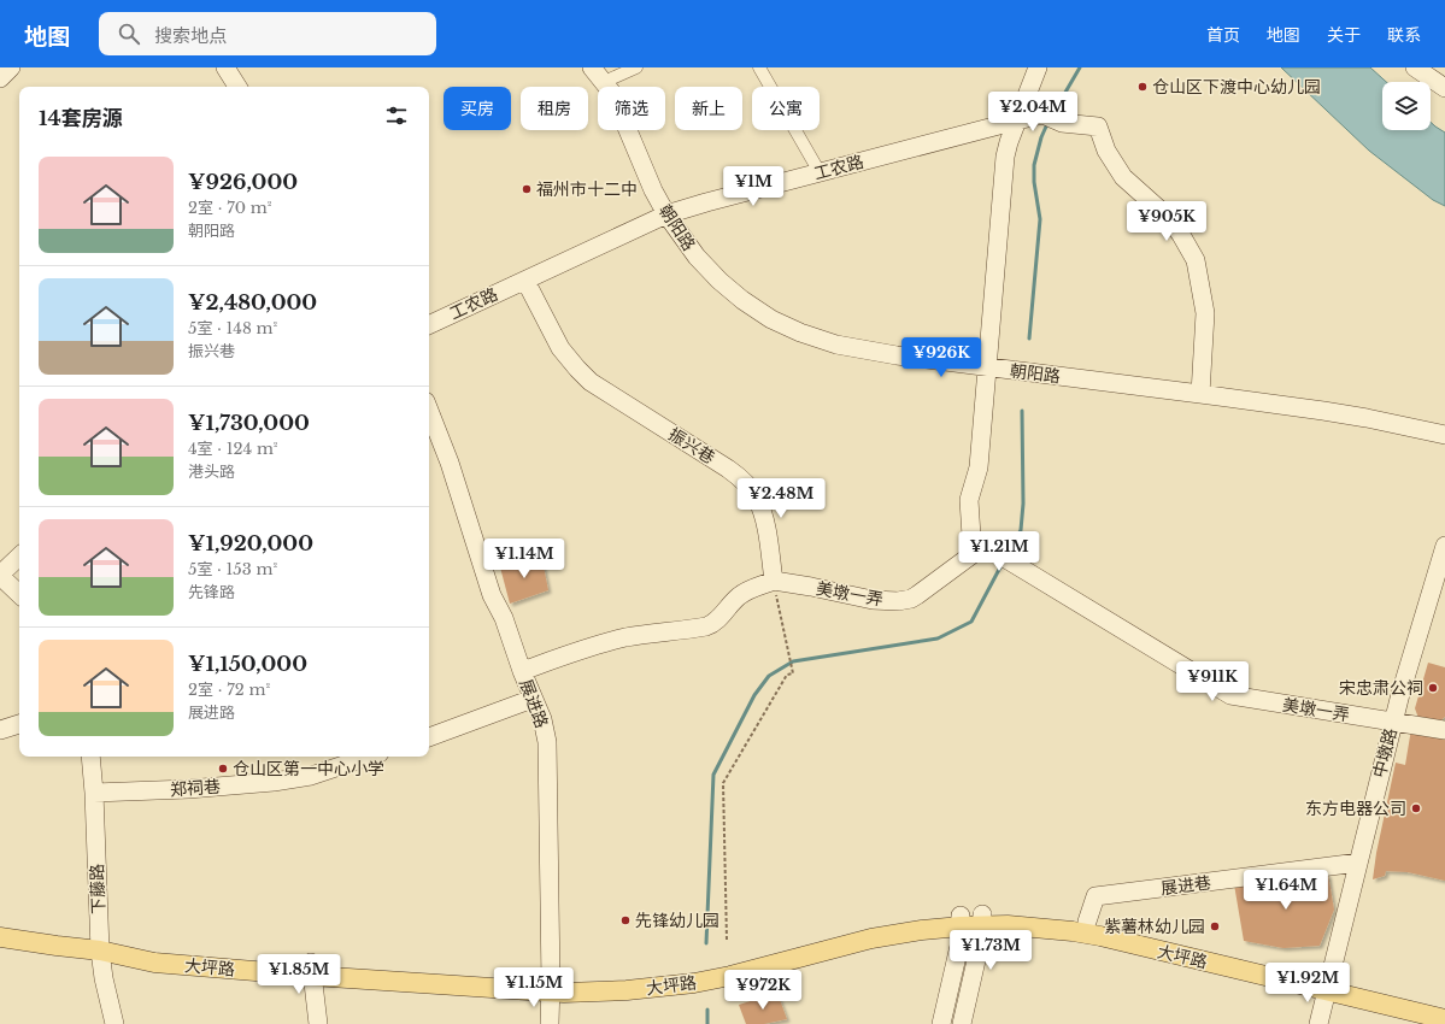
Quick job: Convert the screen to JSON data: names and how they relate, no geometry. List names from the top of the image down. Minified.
{"streets":{"main road":["大坪路"],"street":["工农路","朝阳路","振兴巷","美墩一弄","展进路","中墩路","郑祠巷","展进巷","下藤路"]},"crossings":[["工农路","朝阳路"],["工农路","振兴巷"],["振兴巷","美墩一弄"],["美墩一弄","中墩路"],["展进路","大坪路"],["中墩路","展进巷"],["中墩路","大坪路"],["郑祠巷","下藤路"],["下藤路","大坪路"]],"places":["仓山区下渡中心幼儿园","福州市十二中","宋忠肃公祠","仓山区第一中心小学","东方电器公司","先锋幼儿园","紫薯林幼儿园"],"page":{"header":"地图","search":"搜索地点","nav":["首页","地图","关于","联系"],"chip":["买房","租房","筛选","新上","公寓"],"heading":"14套房源","price":["¥2.04M","¥1M","¥905K","¥926K","¥2.48M","¥1.21M","¥1.14M","¥911K","¥1.64M","¥1.73M","¥1.85M","¥1.92M","¥1.15M","¥972K"],"list":[{"name":"¥926,000","note":"2室 · 70 m² · 朝阳路"},{"name":"¥2,480,000","note":"5室 · 148 m² · 振兴巷"},{"name":"¥1,730,000","note":"4室 · 124 m² · 港头路"},{"name":"¥1,920,000","note":"5室 · 153 m² · 先锋路"},{"name":"¥1,150,000","note":"2室 · 72 m² · 展进路"}]}}
